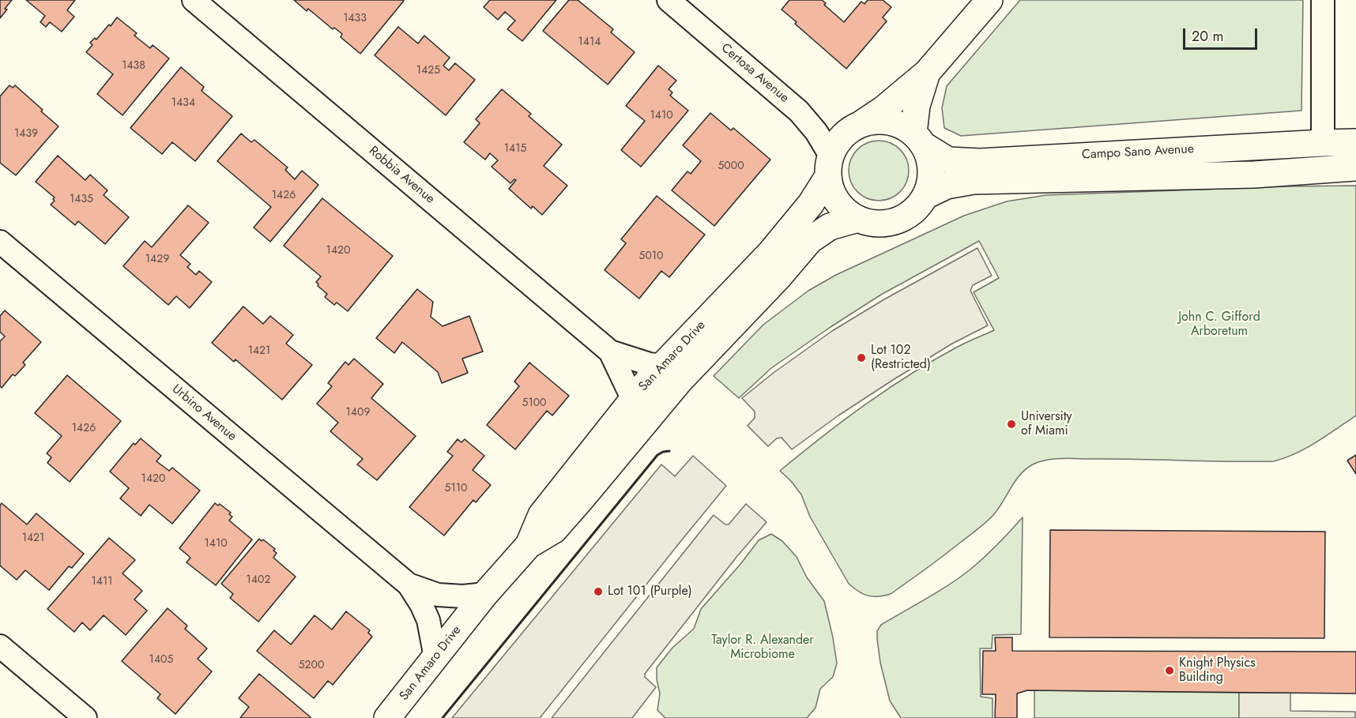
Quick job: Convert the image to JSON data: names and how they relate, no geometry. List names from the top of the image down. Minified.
{"streets":{"street":["Certosa Avenue","Campo Sano Avenue","Robbia Avenue","San Amaro Drive","Urbino Avenue"]},"crossings":[["Certosa Avenue","Campo Sano Avenue"],["Certosa Avenue","San Amaro Drive"],["Campo Sano Avenue","San Amaro Drive"],["Robbia Avenue","San Amaro Drive"],["San Amaro Drive","Urbino Avenue"]],"parks":["John C. Gifford Arboretum","Taylor R. Alexander Microbiome"],"places":["Lot 102 (Restricted)","University of Miami","Lot 101 (Purple)","Knight Physics Building"],"house_numbers":["1433","1414","1438","1425","1434","1410","1439","1415","5000","1426","1435","1420","5010","1429","1421","5100","1409","1426","1420","5110","1421","1410","1402","1411","1405","5200"],"scale_bar":"20 m"}
